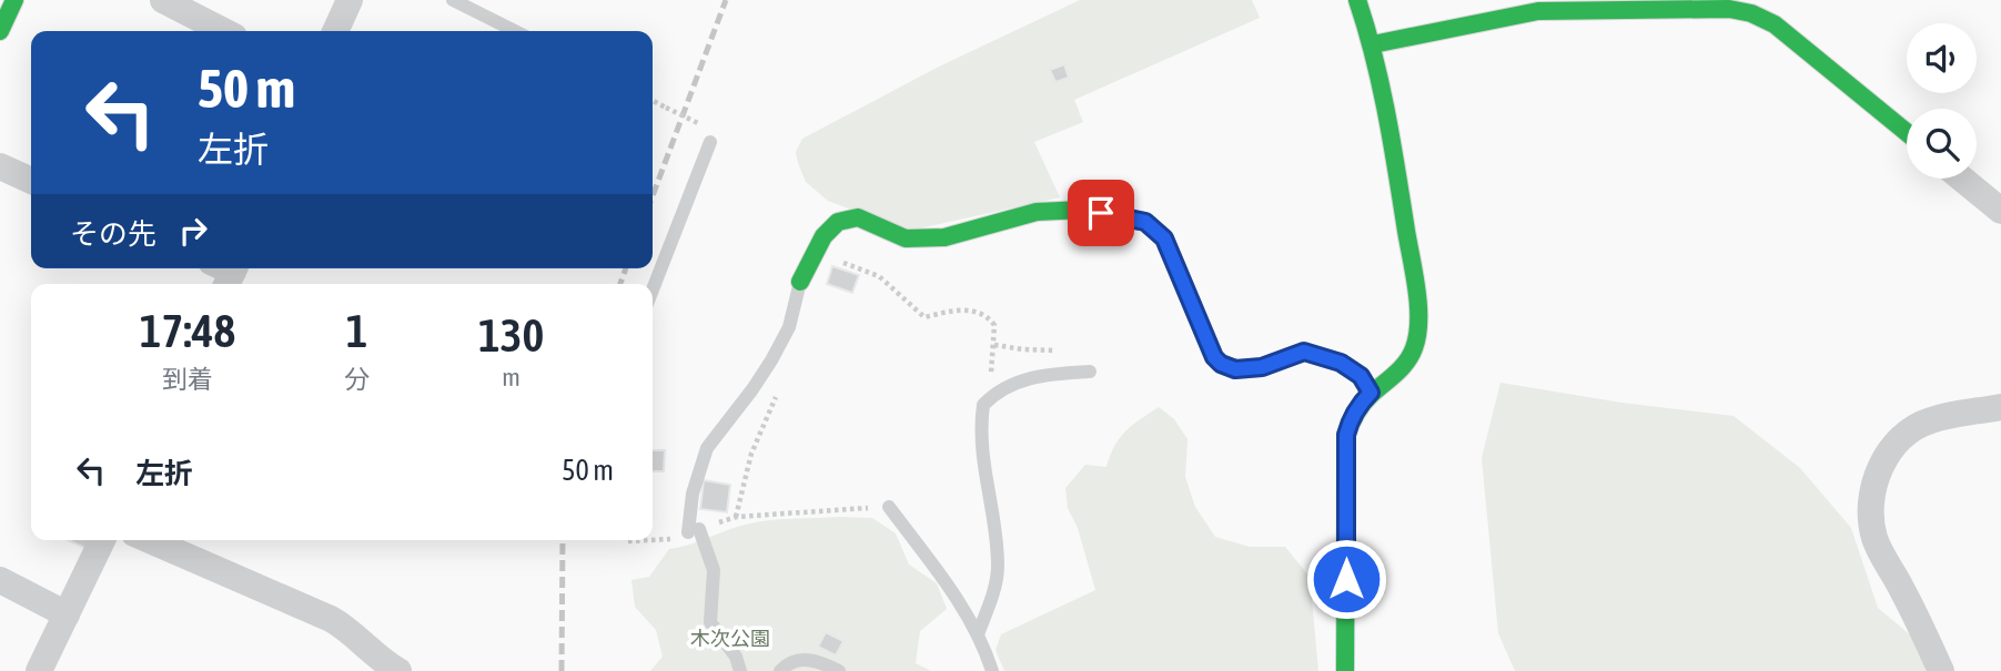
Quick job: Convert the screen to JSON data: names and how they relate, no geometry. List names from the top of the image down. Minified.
{"parks":["木次公園"],"page":{"turn":["50 m","左折"],"then":"その先","eta":["17:48","到着","1","分","130","m"],"list":[{"name":"左折","value":"50 m"}]}}
